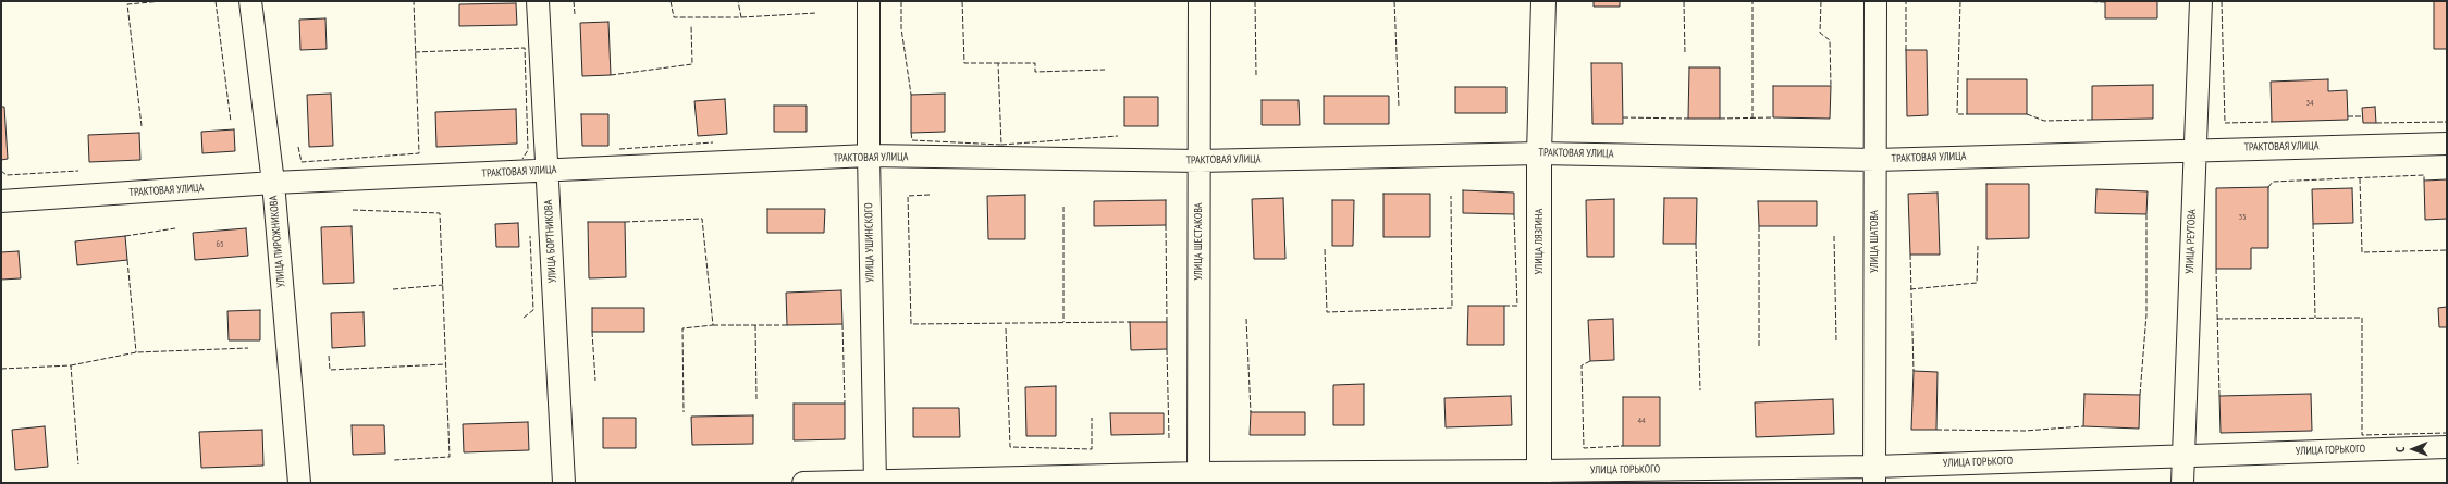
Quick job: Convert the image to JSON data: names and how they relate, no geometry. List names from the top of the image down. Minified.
{"streets":{"main road":["УЛИЦА ЛЯЗГИНА"],"street":["ТРАКТОВАЯ УЛИЦА","УЛИЦА ПИРОЖНИКОВА","УЛИЦА БОРТНИКОВА","УЛИЦА ШЕСТАКОВА","УЛИЦА ШАТОВА","УЛИЦА РЕУТОВА","УЛИЦА УШИНСКОГО","УЛИЦА ГОРЬКОГО"]},"crossings":[["ТРАКТОВАЯ УЛИЦА","УЛИЦА ПИРОЖНИКОВА"],["ТРАКТОВАЯ УЛИЦА","УЛИЦА БОРТНИКОВА"],["ТРАКТОВАЯ УЛИЦА","УЛИЦА ШЕСТАКОВА"],["ТРАКТОВАЯ УЛИЦА","УЛИЦА ЛЯЗГИНА"],["ТРАКТОВАЯ УЛИЦА","УЛИЦА ШАТОВА"],["ТРАКТОВАЯ УЛИЦА","УЛИЦА РЕУТОВА"],["ТРАКТОВАЯ УЛИЦА","УЛИЦА УШИНСКОГО"],["УЛИЦА ШЕСТАКОВА","УЛИЦА ГОРЬКОГО"],["УЛИЦА ЛЯЗГИНА","УЛИЦА ГОРЬКОГО"],["УЛИЦА ШАТОВА","УЛИЦА ГОРЬКОГО"],["УЛИЦА РЕУТОВА","УЛИЦА ГОРЬКОГО"],["УЛИЦА УШИНСКОГО","УЛИЦА ГОРЬКОГО"]],"house_numbers":["34","35","65","44"],"north":"left"}
